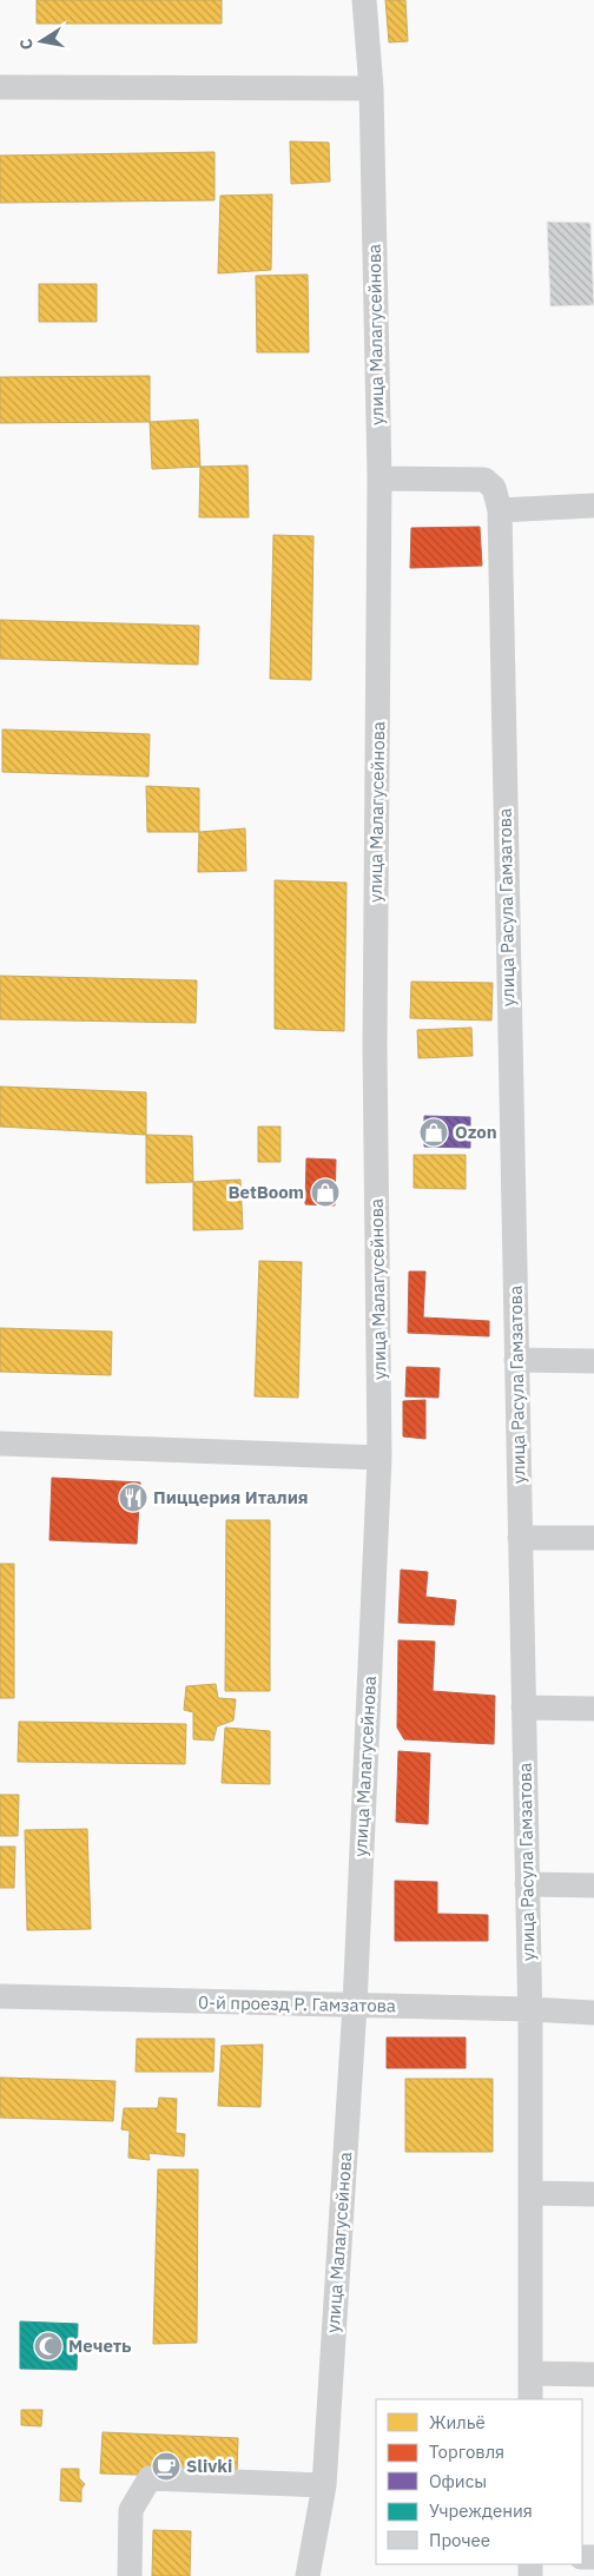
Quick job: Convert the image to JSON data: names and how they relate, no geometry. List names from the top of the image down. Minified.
{"streets":{"street":["улица Малагусейнова","улица Расула Гамзатова","0-й проезд Р. Гамзатова"]},"crossings":[["улица Малагусейнова","улица Расула Гамзатова"],["улица Малагусейнова","0-й проезд Р. Гамзатова"],["улица Расула Гамзатова","0-й проезд Р. Гамзатова"]],"places":{"shop":["Ozon","BetBoom"],"restaurant":["Пиццерия Италия"],"mosque":["Мечеть"],"cafe":["Slivki"]},"legend":["Жильё","Торговля","Офисы","Учреждения","Прочее"],"north":"left"}
